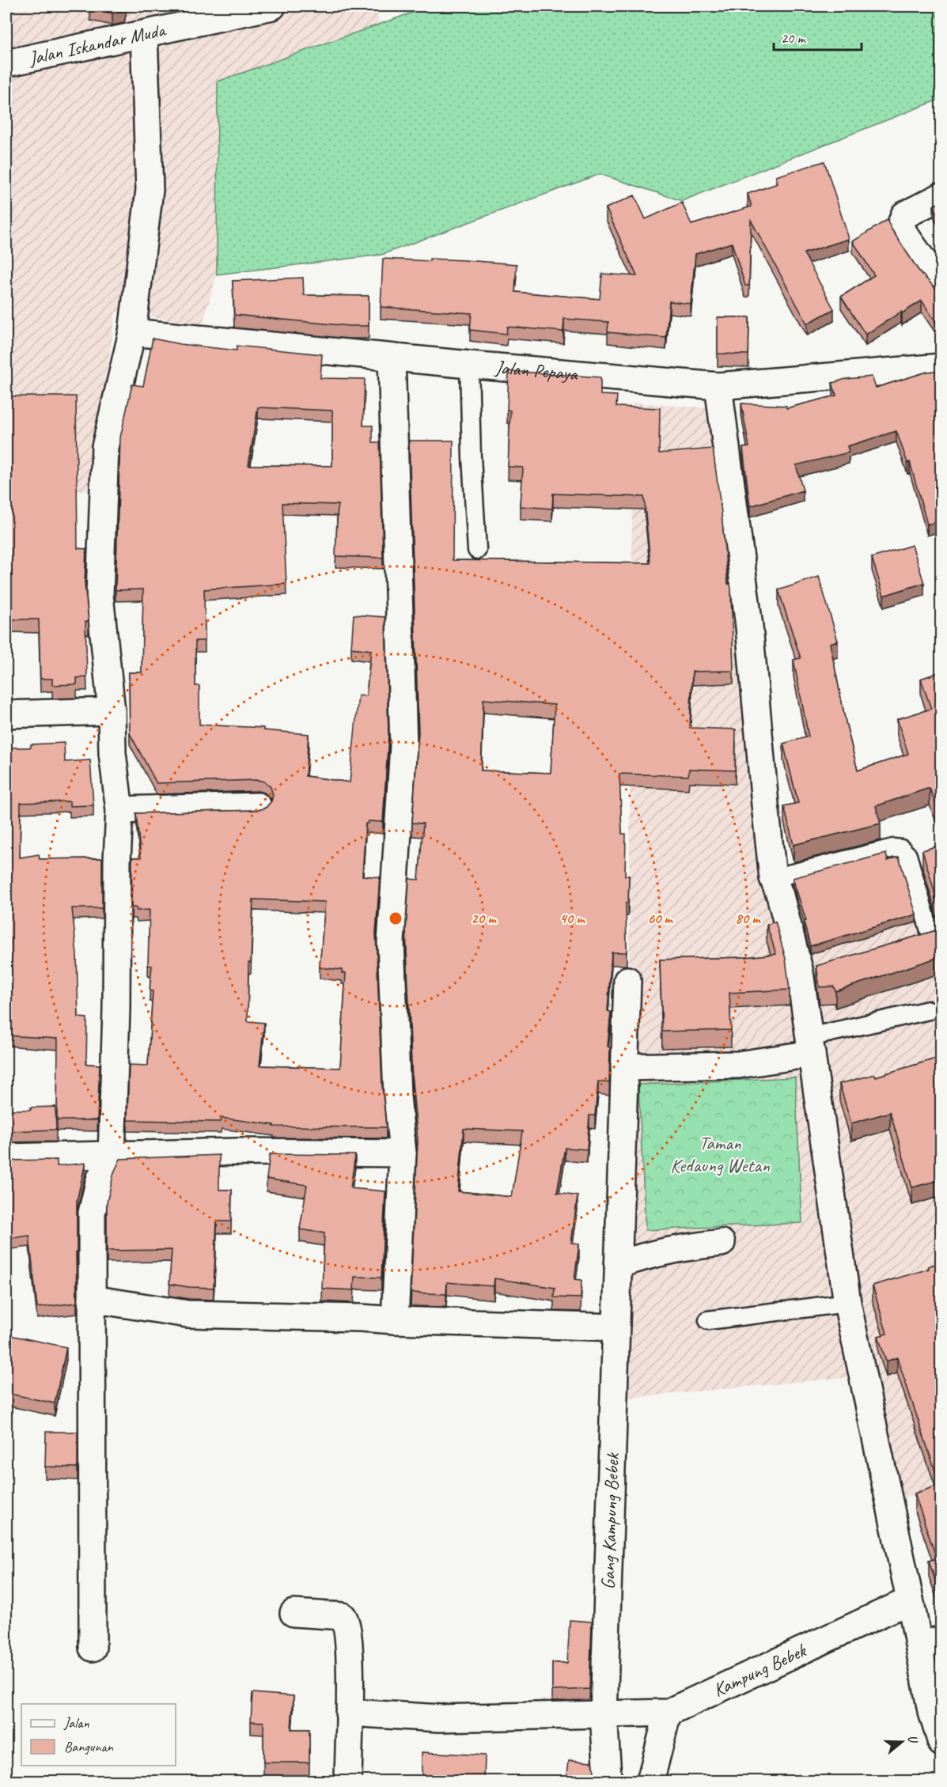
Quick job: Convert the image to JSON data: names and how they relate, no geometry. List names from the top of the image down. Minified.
{"streets":{"street":["Jalan Iskandar Muda","Jalan Pepaya","Gang Kampung Bebek","Kampung Bebek"]},"crossings":[["Gang Kampung Bebek","Kampung Bebek"]],"parks":["Taman Kedaung Wetan"],"legend":["Jalan","Bangunan"],"scale_bar":"20 m","north":"right","rings":["20 m","40 m","60 m","80 m"]}
